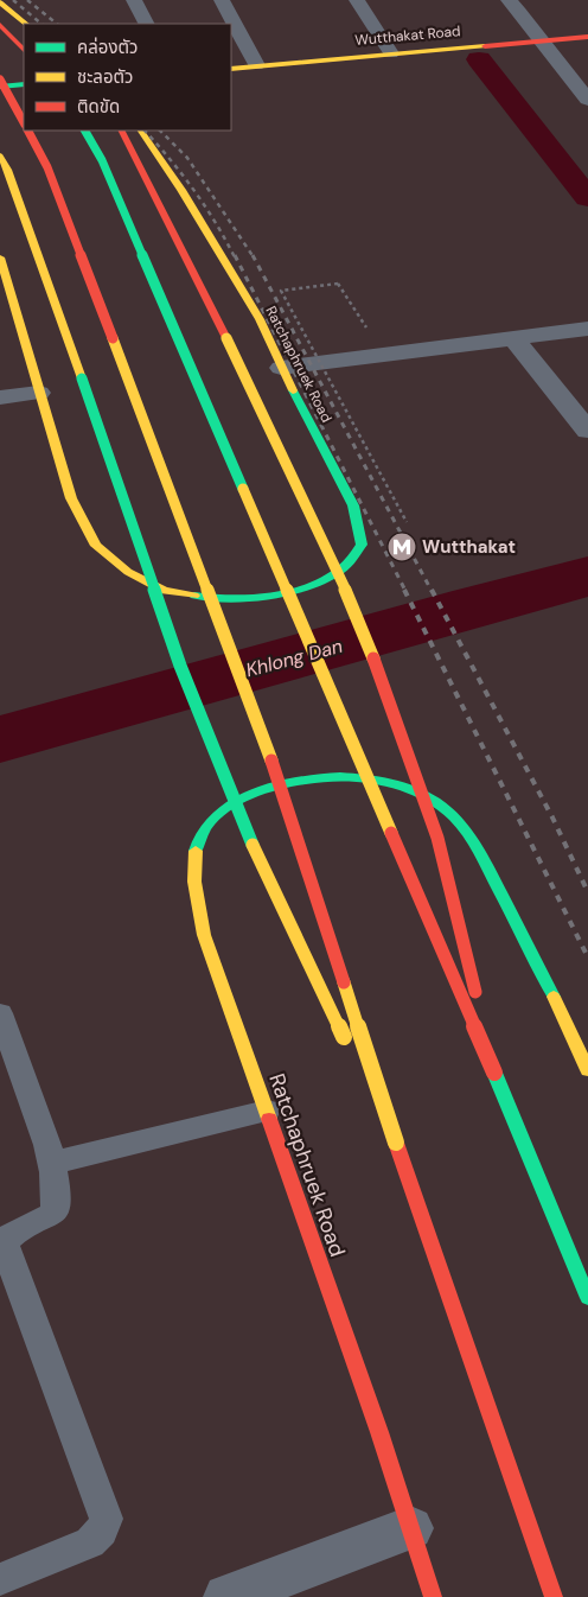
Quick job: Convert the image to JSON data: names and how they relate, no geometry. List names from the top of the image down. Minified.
{"streets":{"main road":["Wutthakat Road","Ratchaphruek Road"]},"water":["Khlong Dan"],"places":{"metro station":["Wutthakat"]},"legend":["คล่องตัว","ชะลอตัว","ติดขัด"]}
